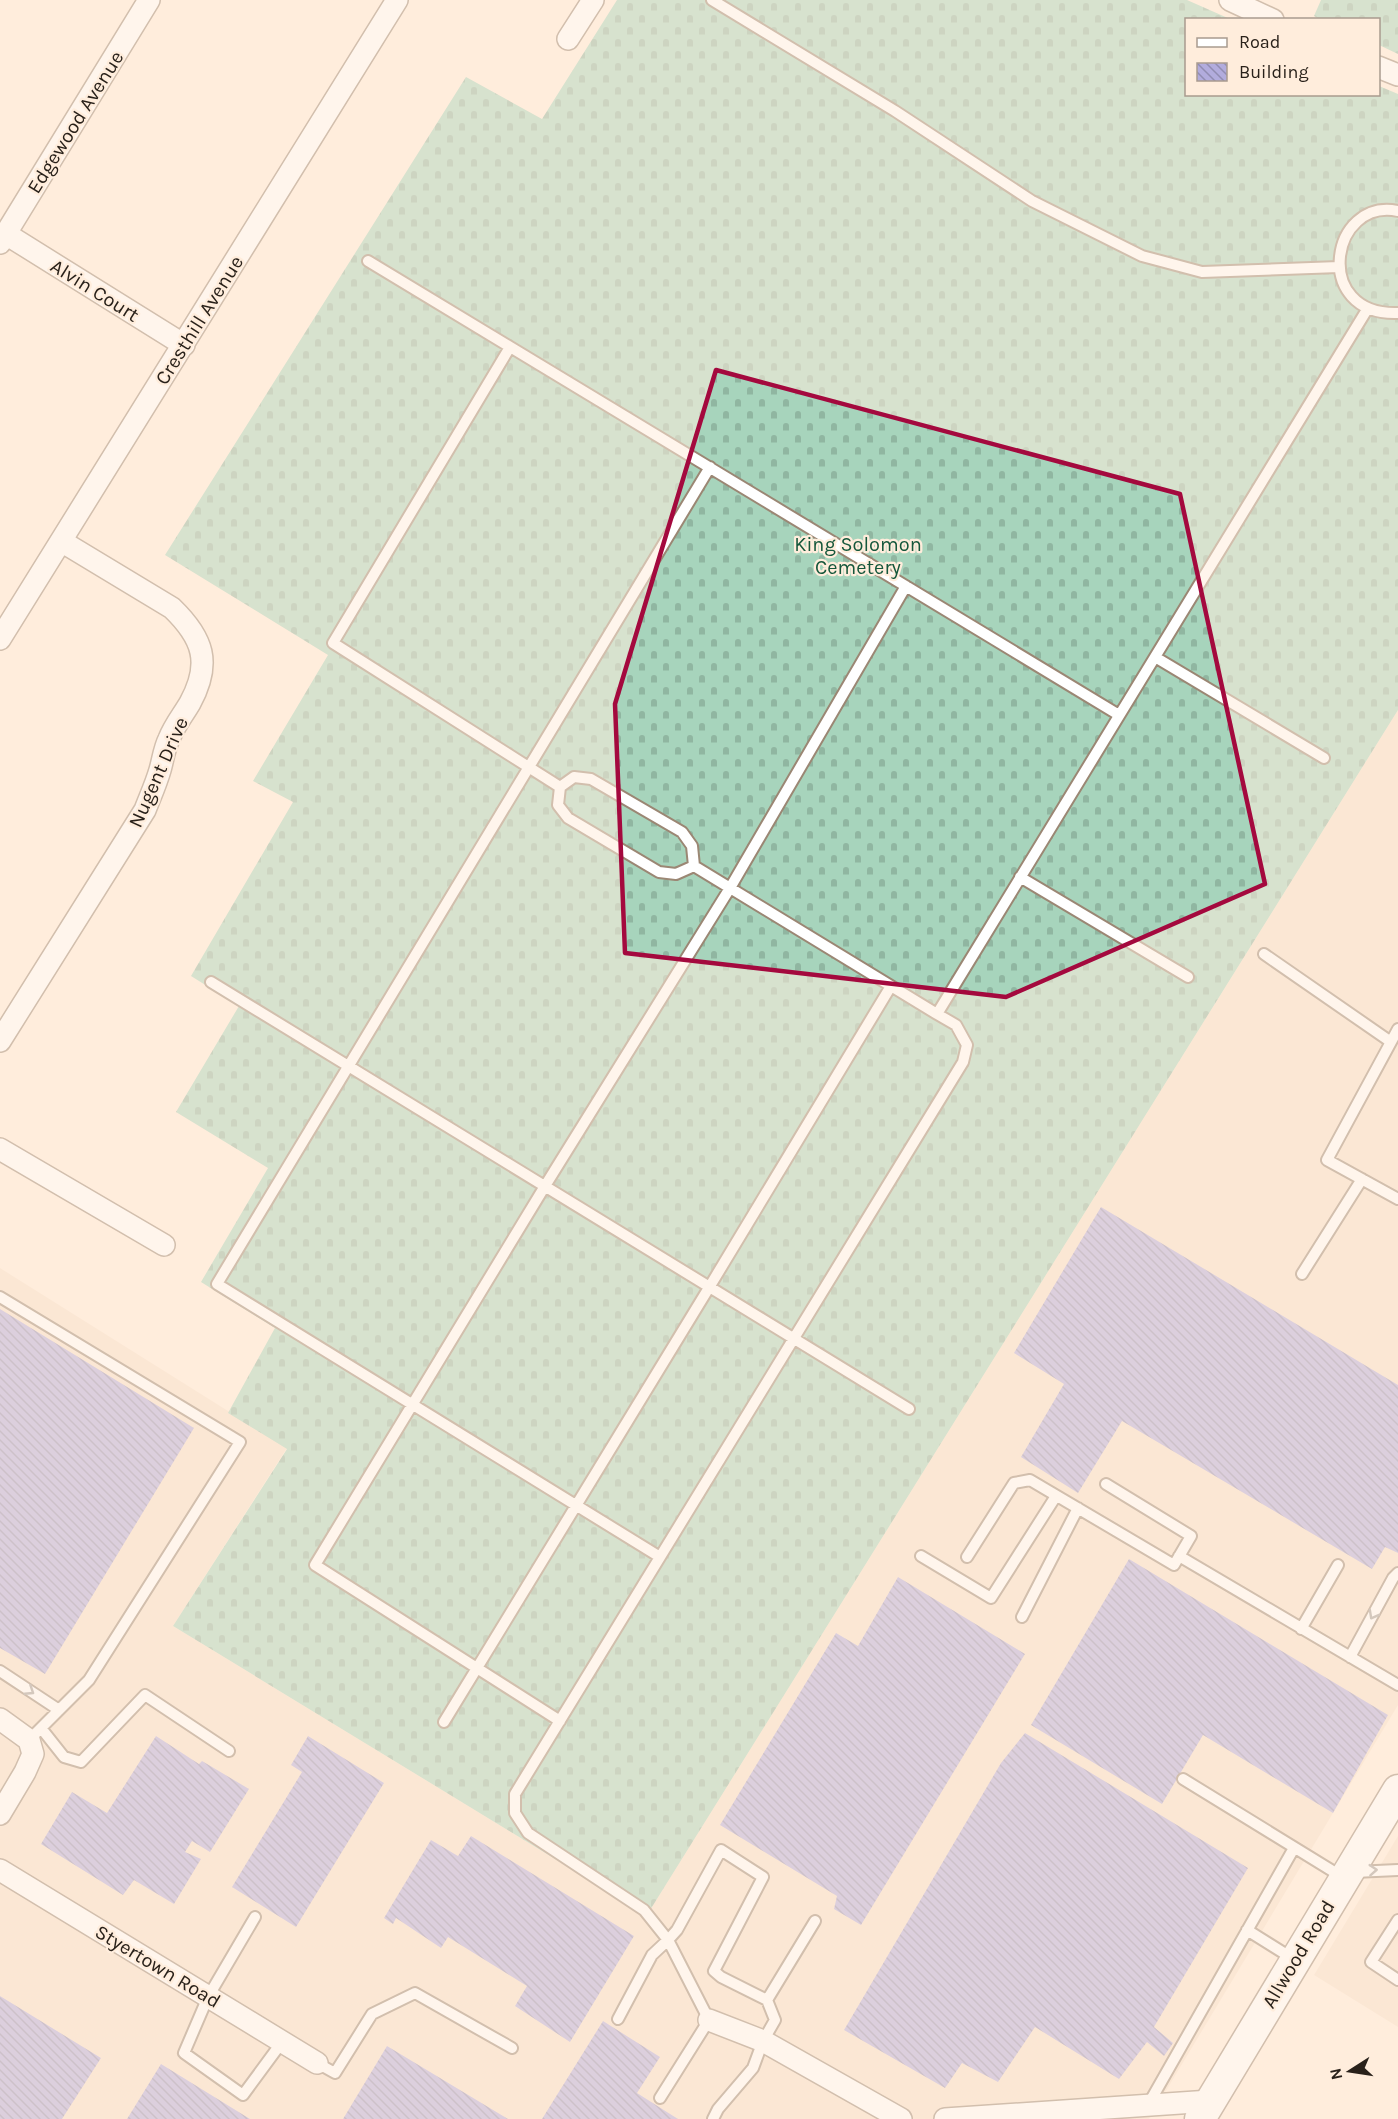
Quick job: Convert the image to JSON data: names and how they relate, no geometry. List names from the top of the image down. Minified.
{"streets":{"main road":["Allwood Road"],"street":["Edgewood Avenue","Alvin Court","Cresthill Avenue","Nugent Drive","Styertown Road"]},"crossings":[["Edgewood Avenue","Alvin Court"],["Alvin Court","Cresthill Avenue"],["Cresthill Avenue","Nugent Drive"]],"parks":["King Solomon Cemetery"],"legend":["Road","Building"],"north":"left"}
